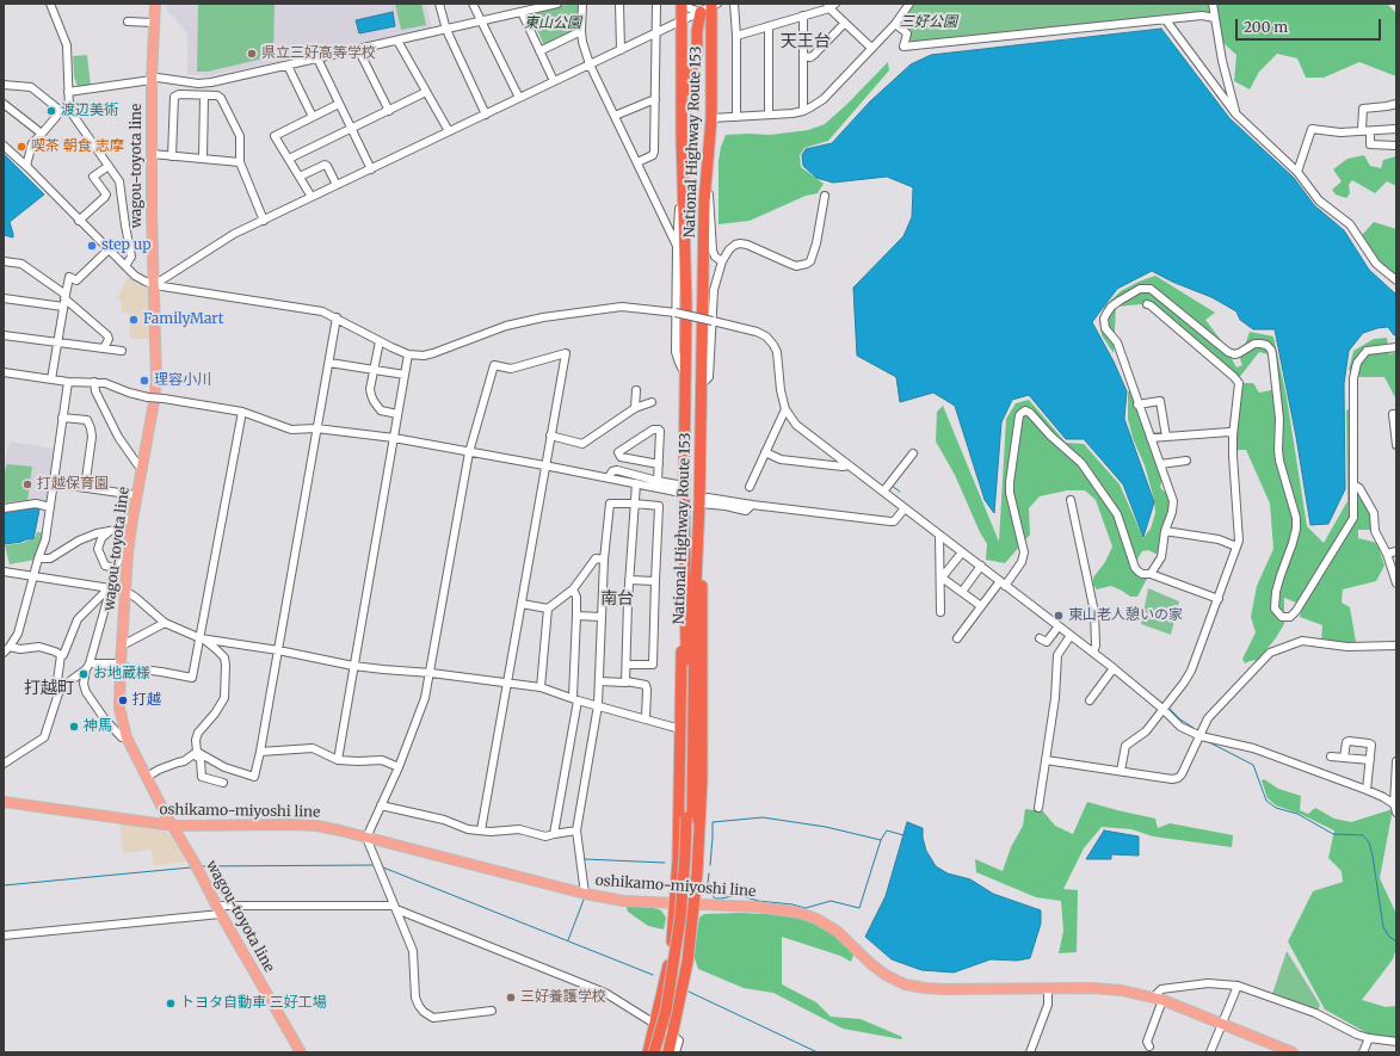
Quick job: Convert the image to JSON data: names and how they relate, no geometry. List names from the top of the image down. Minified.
{"streets":{"highway":["National Highway Route 153"],"main road":["wagou-toyota line","oshikamo-miyoshi line"]},"crossings":[["wagou-toyota line","oshikamo-miyoshi line"]],"districts":["天王台","南台","打越町"],"parks":["三好公園","東山公園"],"places":["県立三好高等学校","渡辺美術","喫茶 朝食 志摩","step up","FamilyMart","理容小川","打越保育園","東山老人憩いの家","お地蔵様","打越","神馬","三好養護学校","トヨタ自動車 三好工場"],"scale_bar":"200 m"}
